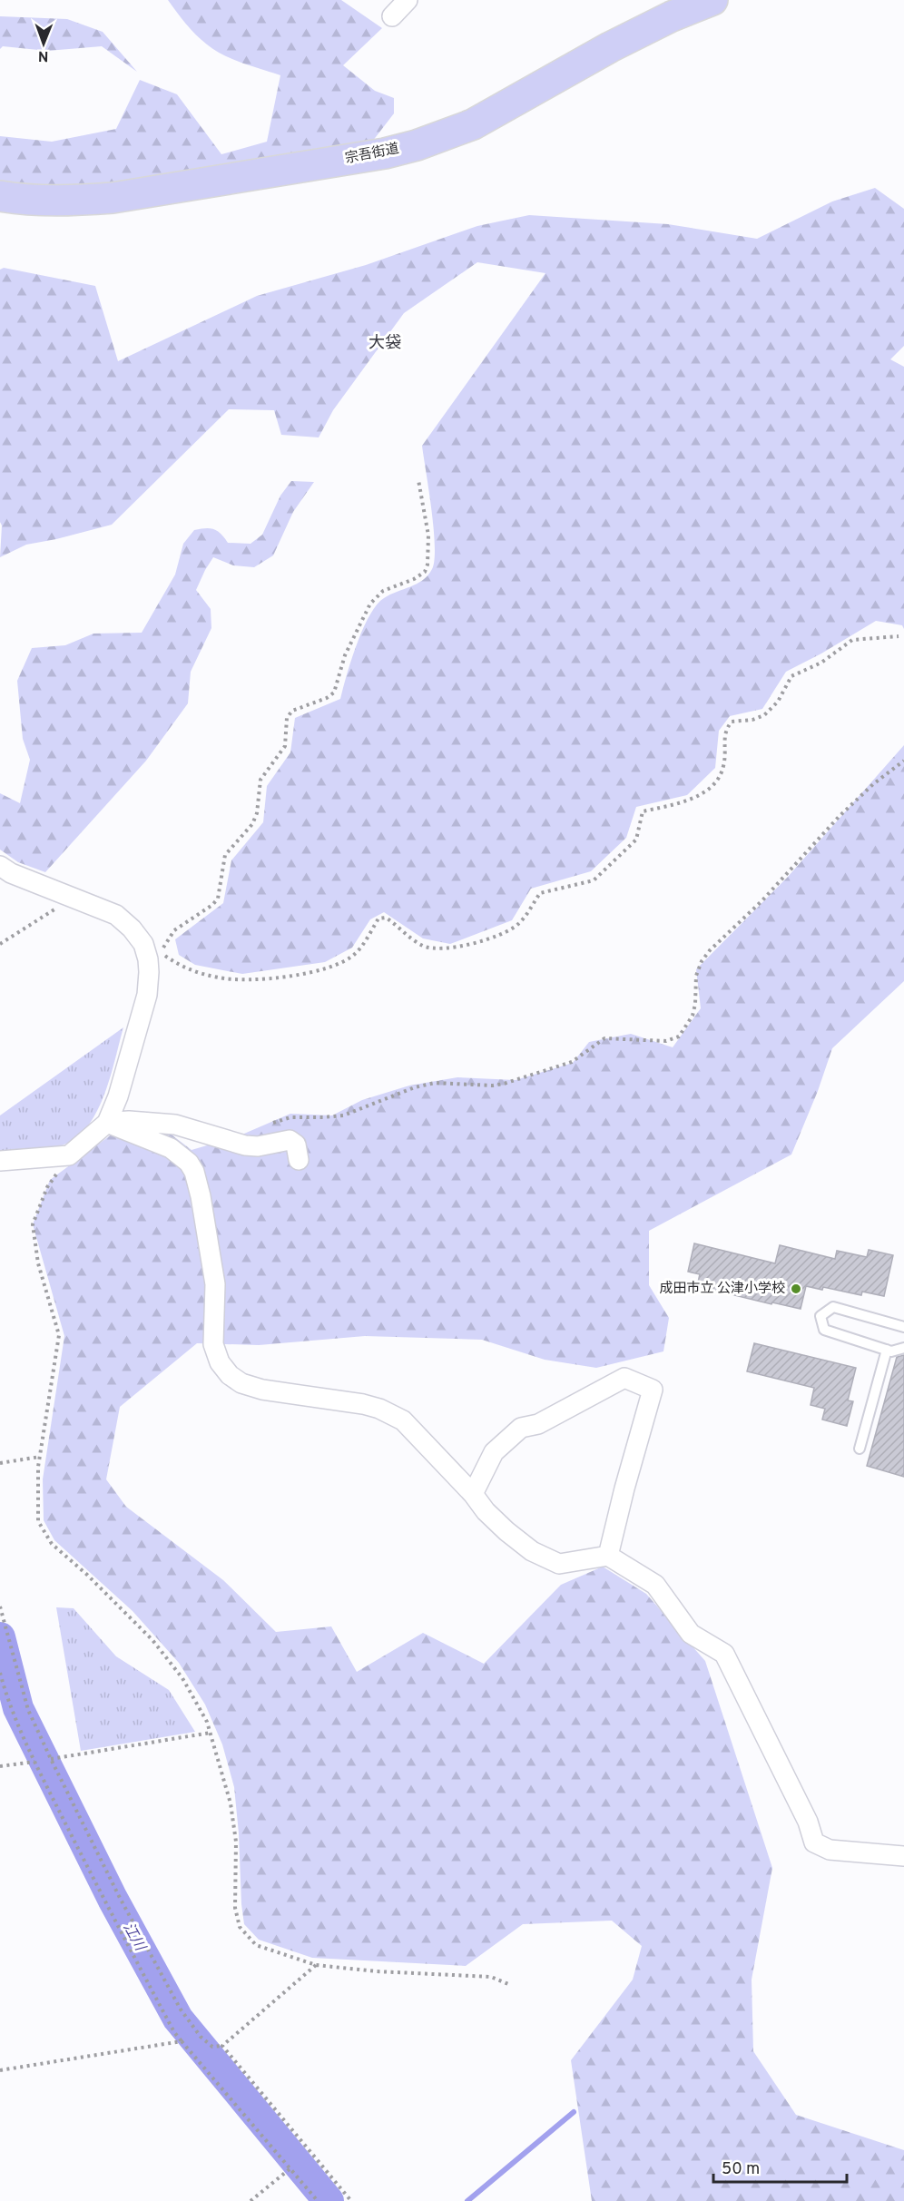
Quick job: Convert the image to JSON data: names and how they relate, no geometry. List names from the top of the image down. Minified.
{"streets":{"highway":["宗吾街道"]},"districts":["大袋"],"water":["江川"],"places":["成田市立 公津小学校"],"scale_bar":"50 m","north":"bottom"}
